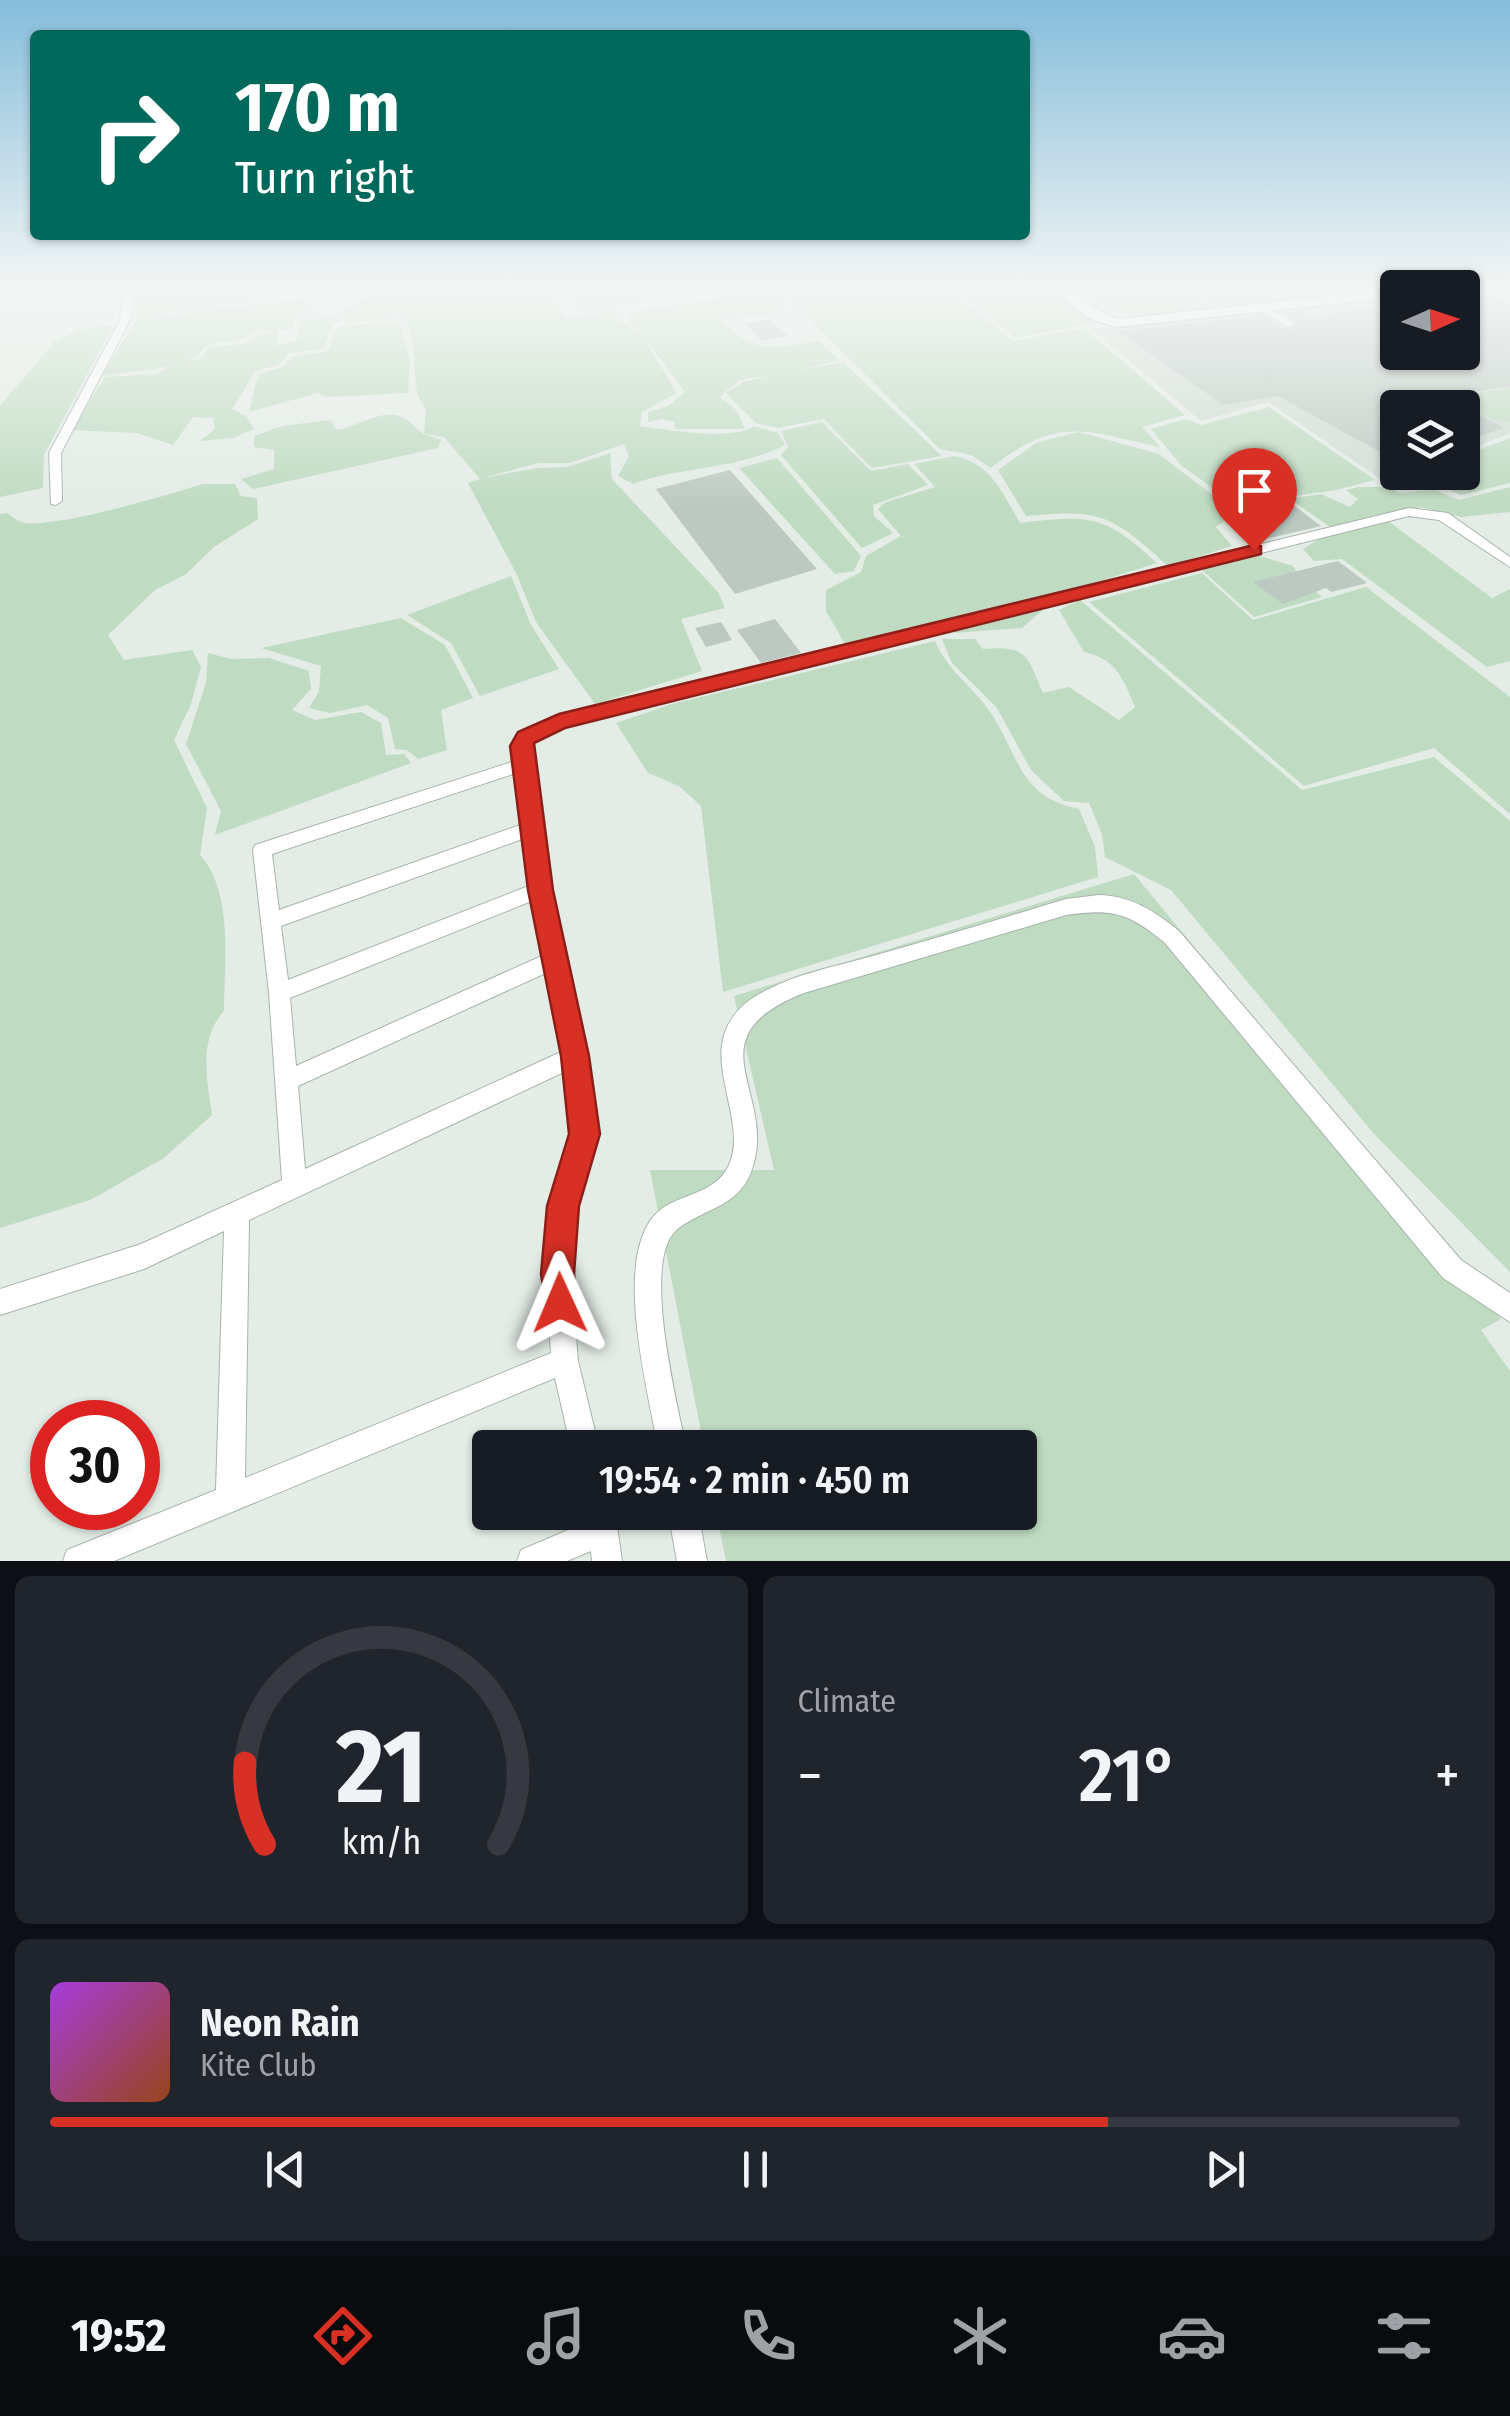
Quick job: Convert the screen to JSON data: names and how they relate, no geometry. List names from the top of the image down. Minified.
{"north":"right","page":{"turn":["170 m","Turn right"],"limit":"30","trip":"19:54 · 2 min · 450 m","tile":"Climate","heat":["−","21°","+"],"song":["Neon Rain","Kite Club"],"tabs":"19:52","gauge":["21","km/h"]}}
